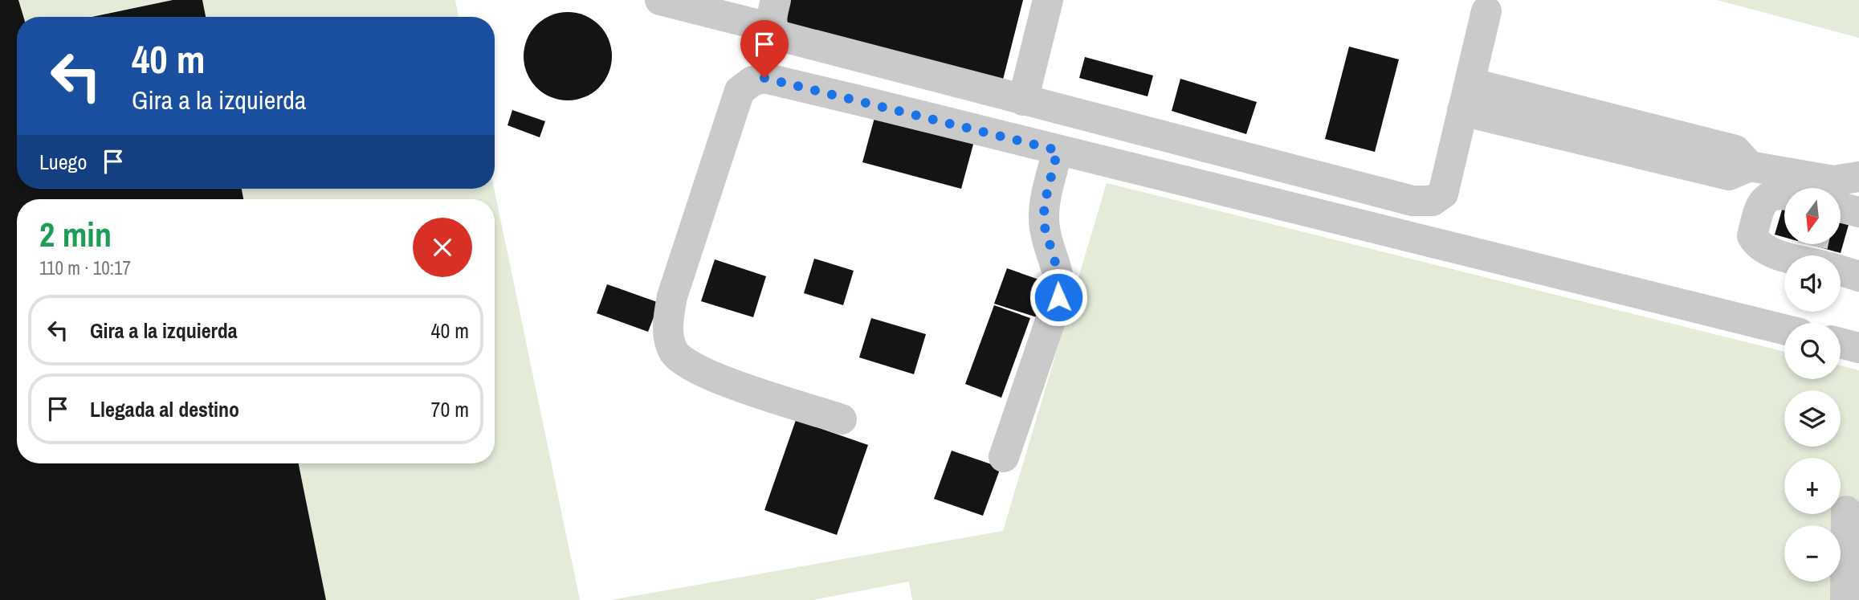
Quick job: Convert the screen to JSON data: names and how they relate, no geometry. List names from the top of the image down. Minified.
{"north":"bottom","page":{"turn":["40 m","Gira a la izquierda"],"then":"Luego","map_buttons":["+","−"],"heading":["2 min","110 m · 10:17"],"list":[{"name":"Gira a la izquierda","value":"40 m"},{"name":"Llegada al destino","value":"70 m"}]}}
